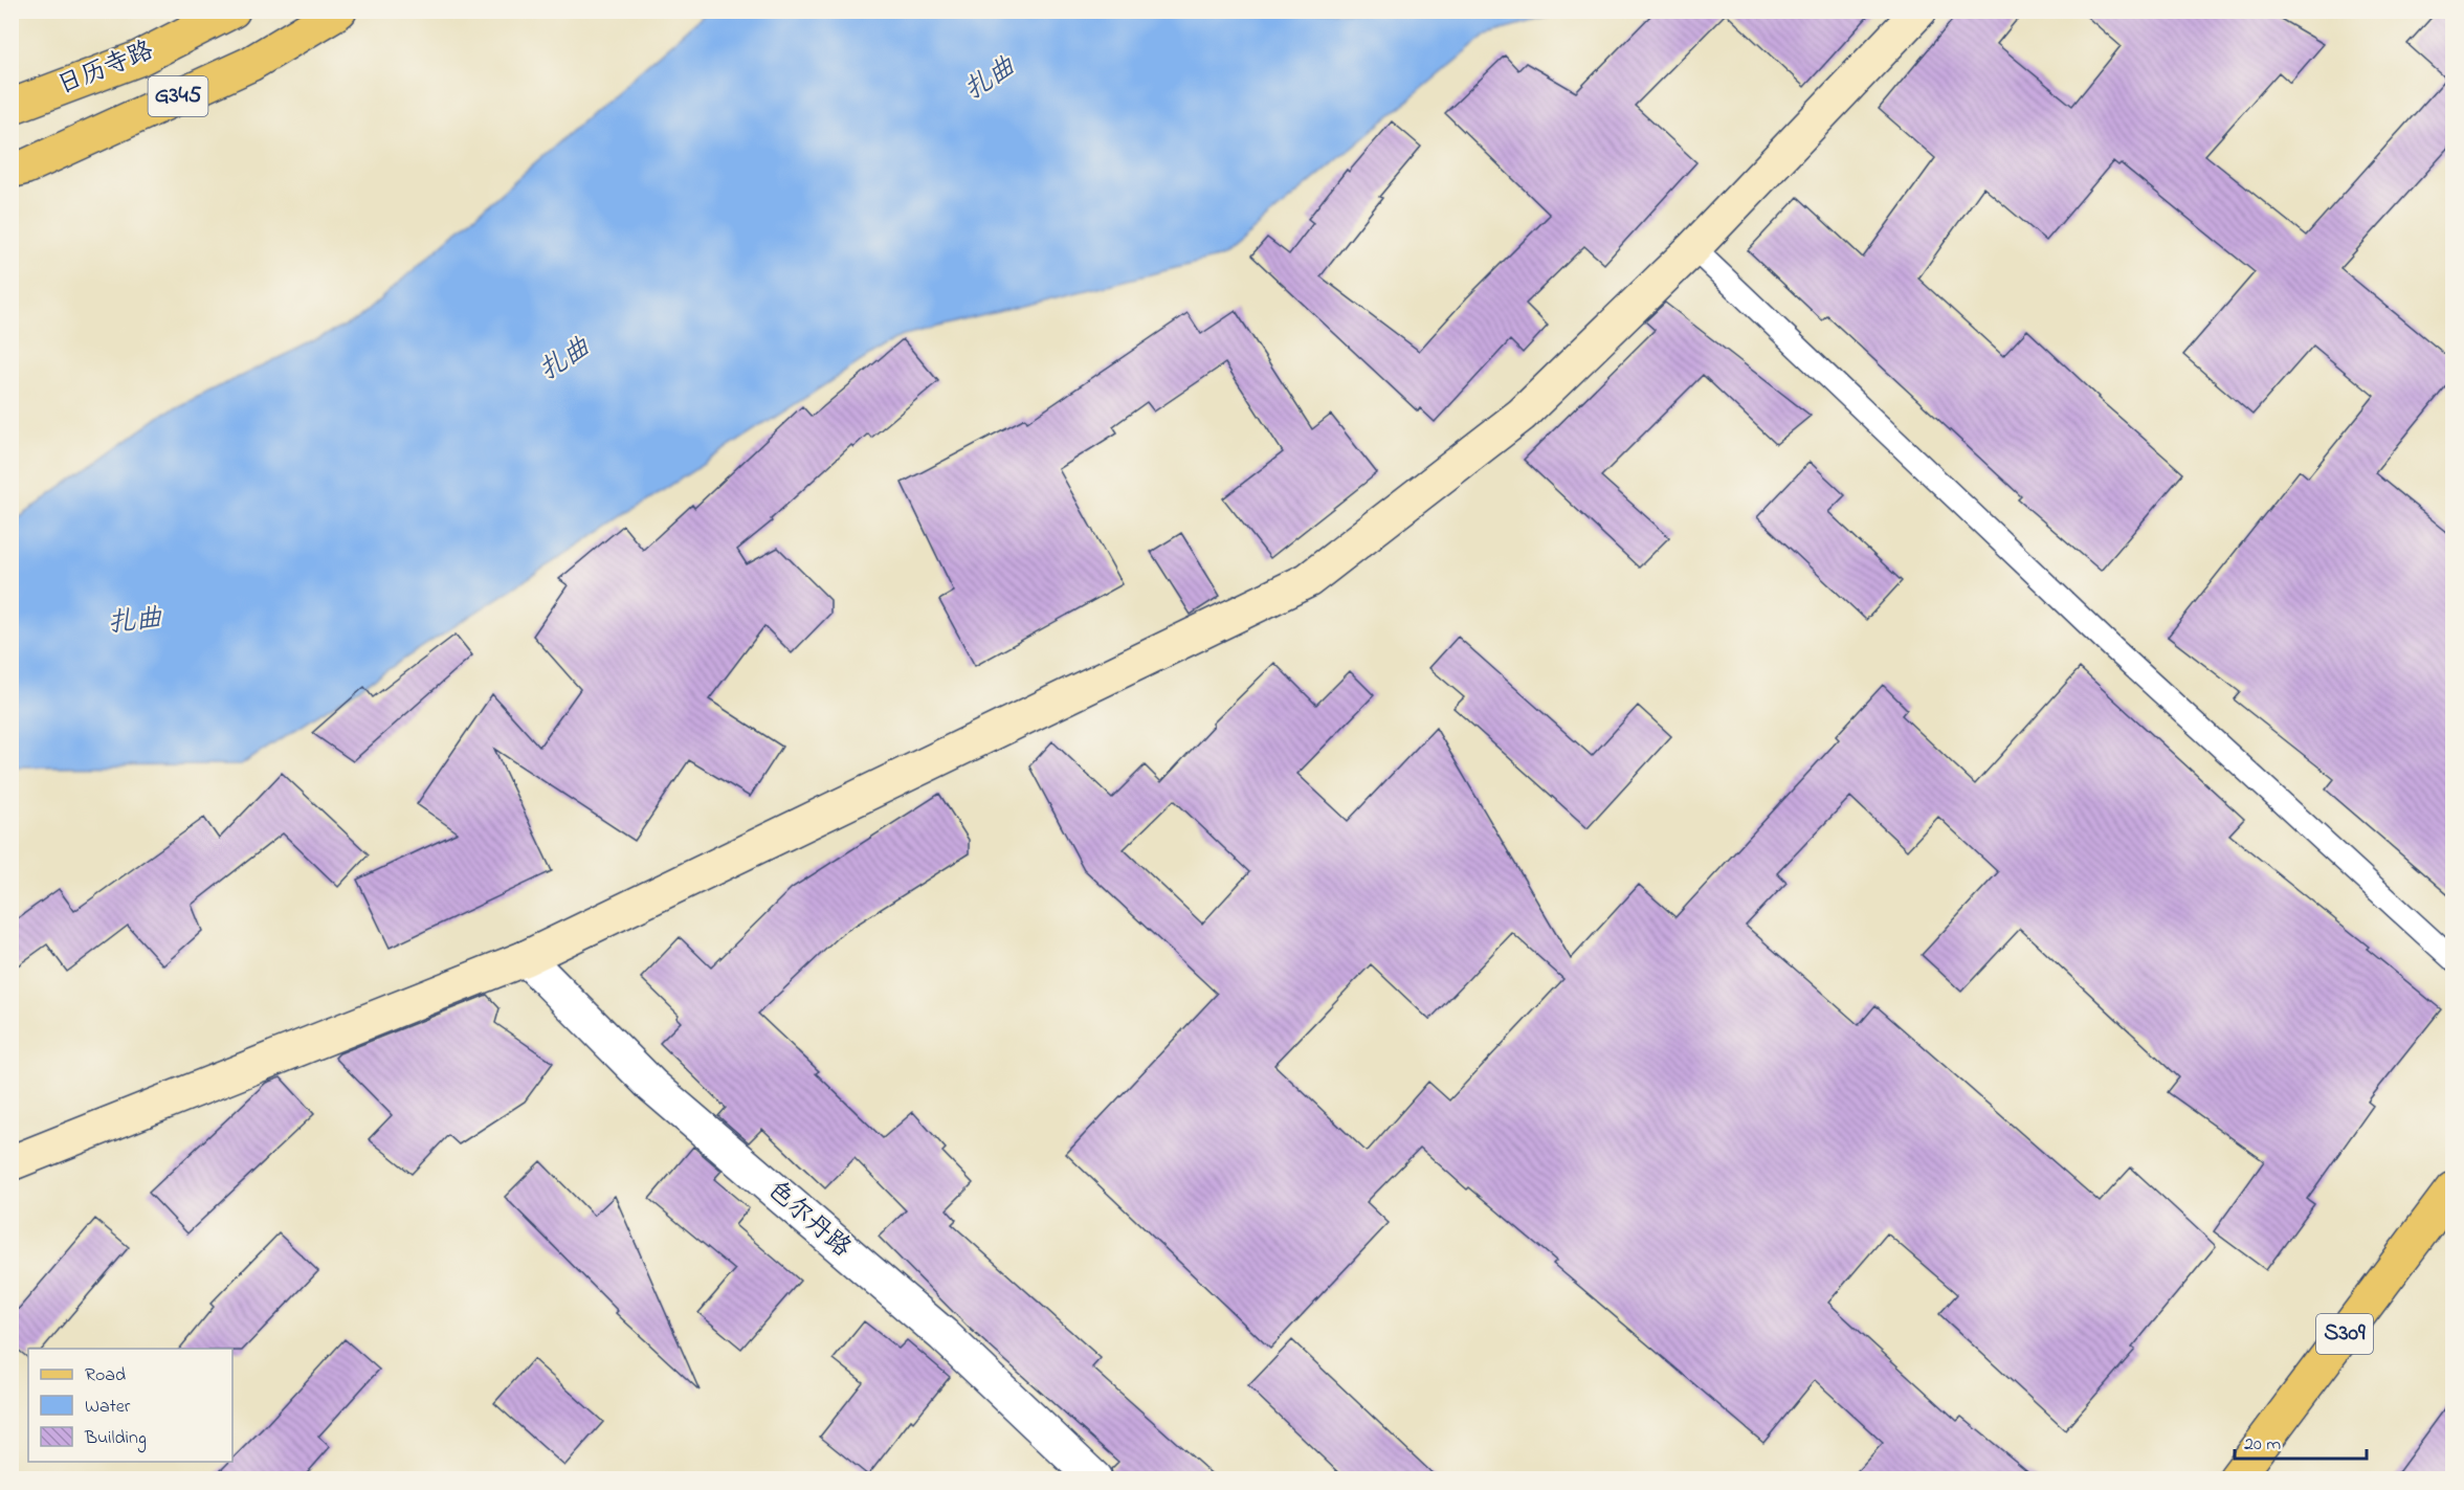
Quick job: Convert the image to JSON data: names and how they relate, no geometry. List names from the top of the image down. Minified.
{"streets":{"main road":["日历寺路","G345","S309"],"street":["色尔丹路"]},"water":["扎曲"],"legend":["Road","Water","Building"],"scale_bar":"20 m"}
